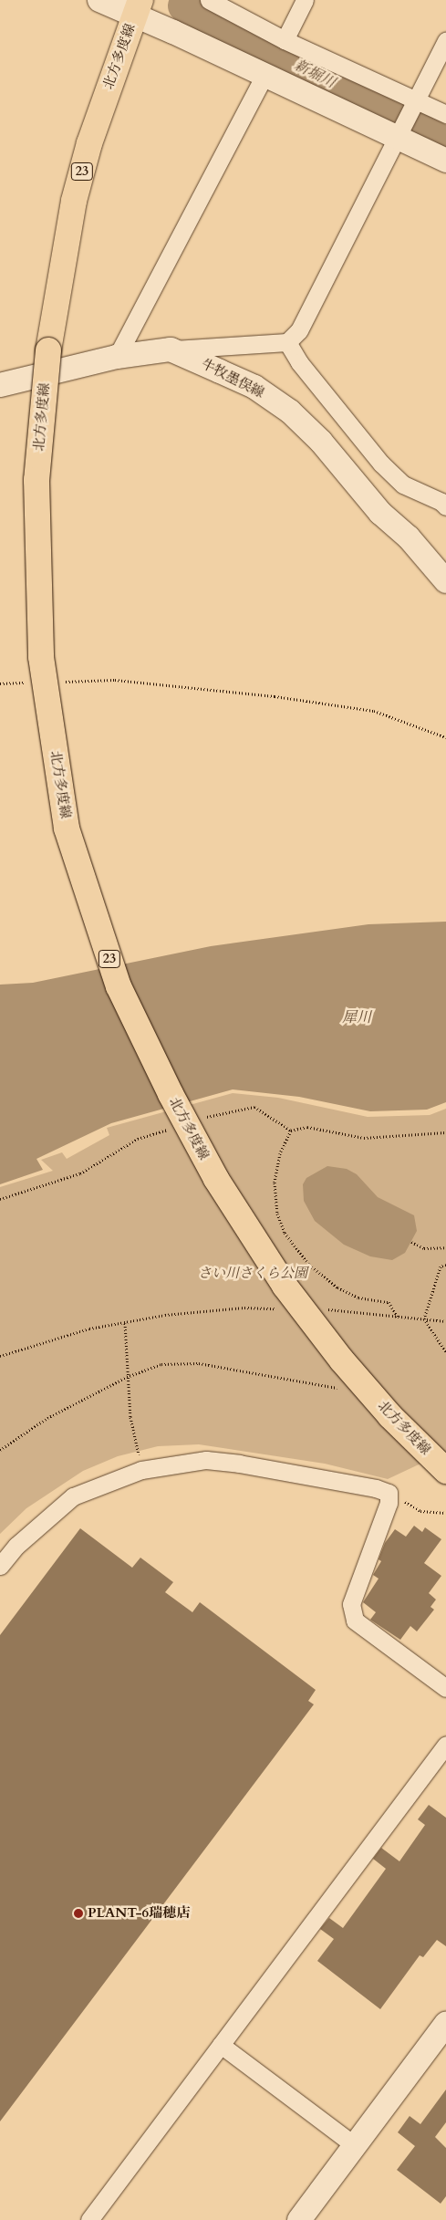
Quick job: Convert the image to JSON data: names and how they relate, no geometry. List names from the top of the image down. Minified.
{"streets":{"main road":["北方多度線","23"],"street":["牛牧墨俣線"]},"water":["新堀川","犀川"],"parks":["さい川さくら公園"],"places":["PLANT-6瑞穂店"]}
